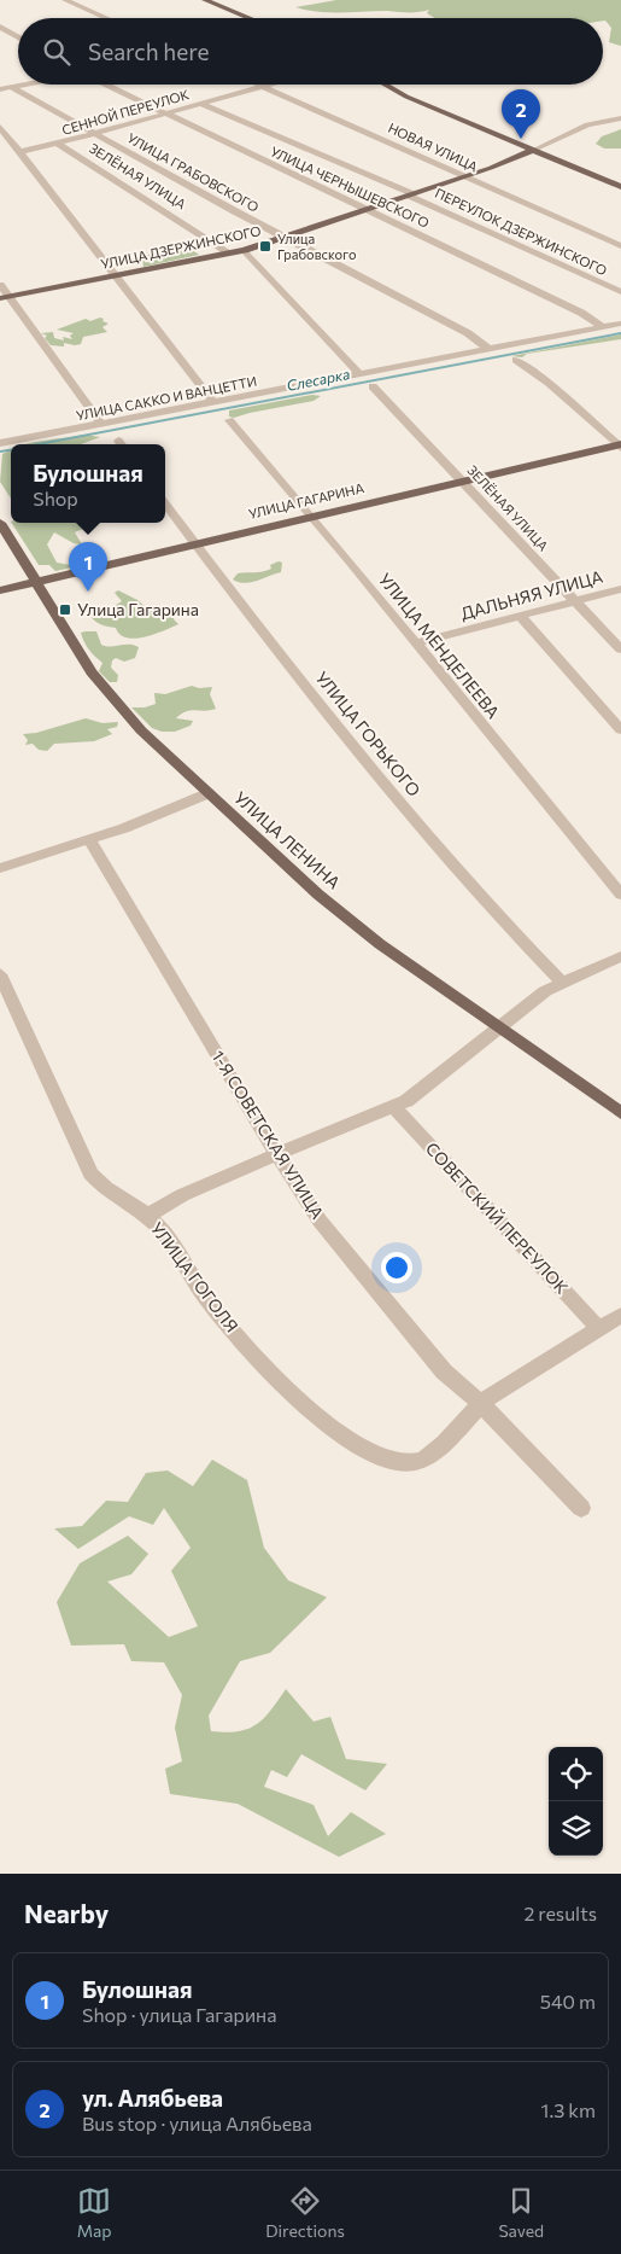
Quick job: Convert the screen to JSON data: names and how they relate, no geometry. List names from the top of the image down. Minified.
{"streets":{"main road":["УЛИЦА ДЗЕРЖИНСКОГО","УЛИЦА ГАГАРИНА","УЛИЦА ЛЕНИНА"],"street":["СЕННОЙ ПЕРЕУЛОК","НОВАЯ УЛИЦА","УЛИЦА ГРАБОВСКОГО","ЗЕЛЁНАЯ УЛИЦА","УЛИЦА ЧЕРНЫШЕВСКОГО","ПЕРЕУЛОК ДЗЕРЖИНСКОГО","УЛИЦА САККО И ВАНЦЕТТИ","ДАЛЬНЯЯ УЛИЦА","УЛИЦА МЕНДЕЛЕЕВА","УЛИЦА ГОРЬКОГО","1-Я СОВЕТСКАЯ УЛИЦА","СОВЕТСКИЙ ПЕРЕУЛОК","УЛИЦА ГОГОЛЯ"]},"crossings":[["СЕННОЙ ПЕРЕУЛОК","НОВАЯ УЛИЦА"],["СЕННОЙ ПЕРЕУЛОК","УЛИЦА ГРАБОВСКОГО"],["СЕННОЙ ПЕРЕУЛОК","ЗЕЛЁНАЯ УЛИЦА"],["СЕННОЙ ПЕРЕУЛОК","УЛИЦА ЧЕРНЫШЕВСКОГО"],["СЕННОЙ ПЕРЕУЛОК","ПЕРЕУЛОК ДЗЕРЖИНСКОГО"],["НОВАЯ УЛИЦА","УЛИЦА ДЗЕРЖИНСКОГО"],["УЛИЦА ГРАБОВСКОГО","УЛИЦА ДЗЕРЖИНСКОГО"],["УЛИЦА ГРАБОВСКОГО","УЛИЦА САККО И ВАНЦЕТТИ"],["ЗЕЛЁНАЯ УЛИЦА","УЛИЦА ДЗЕРЖИНСКОГО"],["ЗЕЛЁНАЯ УЛИЦА","УЛИЦА ГАГАРИНА"],["ЗЕЛЁНАЯ УЛИЦА","ДАЛЬНЯЯ УЛИЦА"],["УЛИЦА ЧЕРНЫШЕВСКОГО","УЛИЦА ДЗЕРЖИНСКОГО"],["УЛИЦА ЧЕРНЫШЕВСКОГО","УЛИЦА САККО И ВАНЦЕТТИ"],["ПЕРЕУЛОК ДЗЕРЖИНСКОГО","УЛИЦА ДЗЕРЖИНСКОГО"],["УЛИЦА ГАГАРИНА","УЛИЦА МЕНДЕЛЕЕВА"],["УЛИЦА ГАГАРИНА","УЛИЦА ГОРЬКОГО"],["УЛИЦА ГАГАРИНА","УЛИЦА ЛЕНИНА"],["ДАЛЬНЯЯ УЛИЦА","УЛИЦА МЕНДЕЛЕЕВА"],["1-Я СОВЕТСКАЯ УЛИЦА","УЛИЦА ГОГОЛЯ"]],"water":["Слесарка"],"places":{"transit":["Улица Грабовского","Улица Гагарина"]},"page":{"search":"Search here","pins":["2","1"],"popup":["Булошная","Shop"],"heading":["Nearby","2 results"],"list":[{"mark":"1","name":"Булошная","note":"Shop · улица Гагарина","value":"540 m"},{"mark":"2","name":"ул. Алябьева","note":"Bus stop · улица Алябьева","value":"1.3 km"}],"nav":["Map","Directions","Saved"]}}
